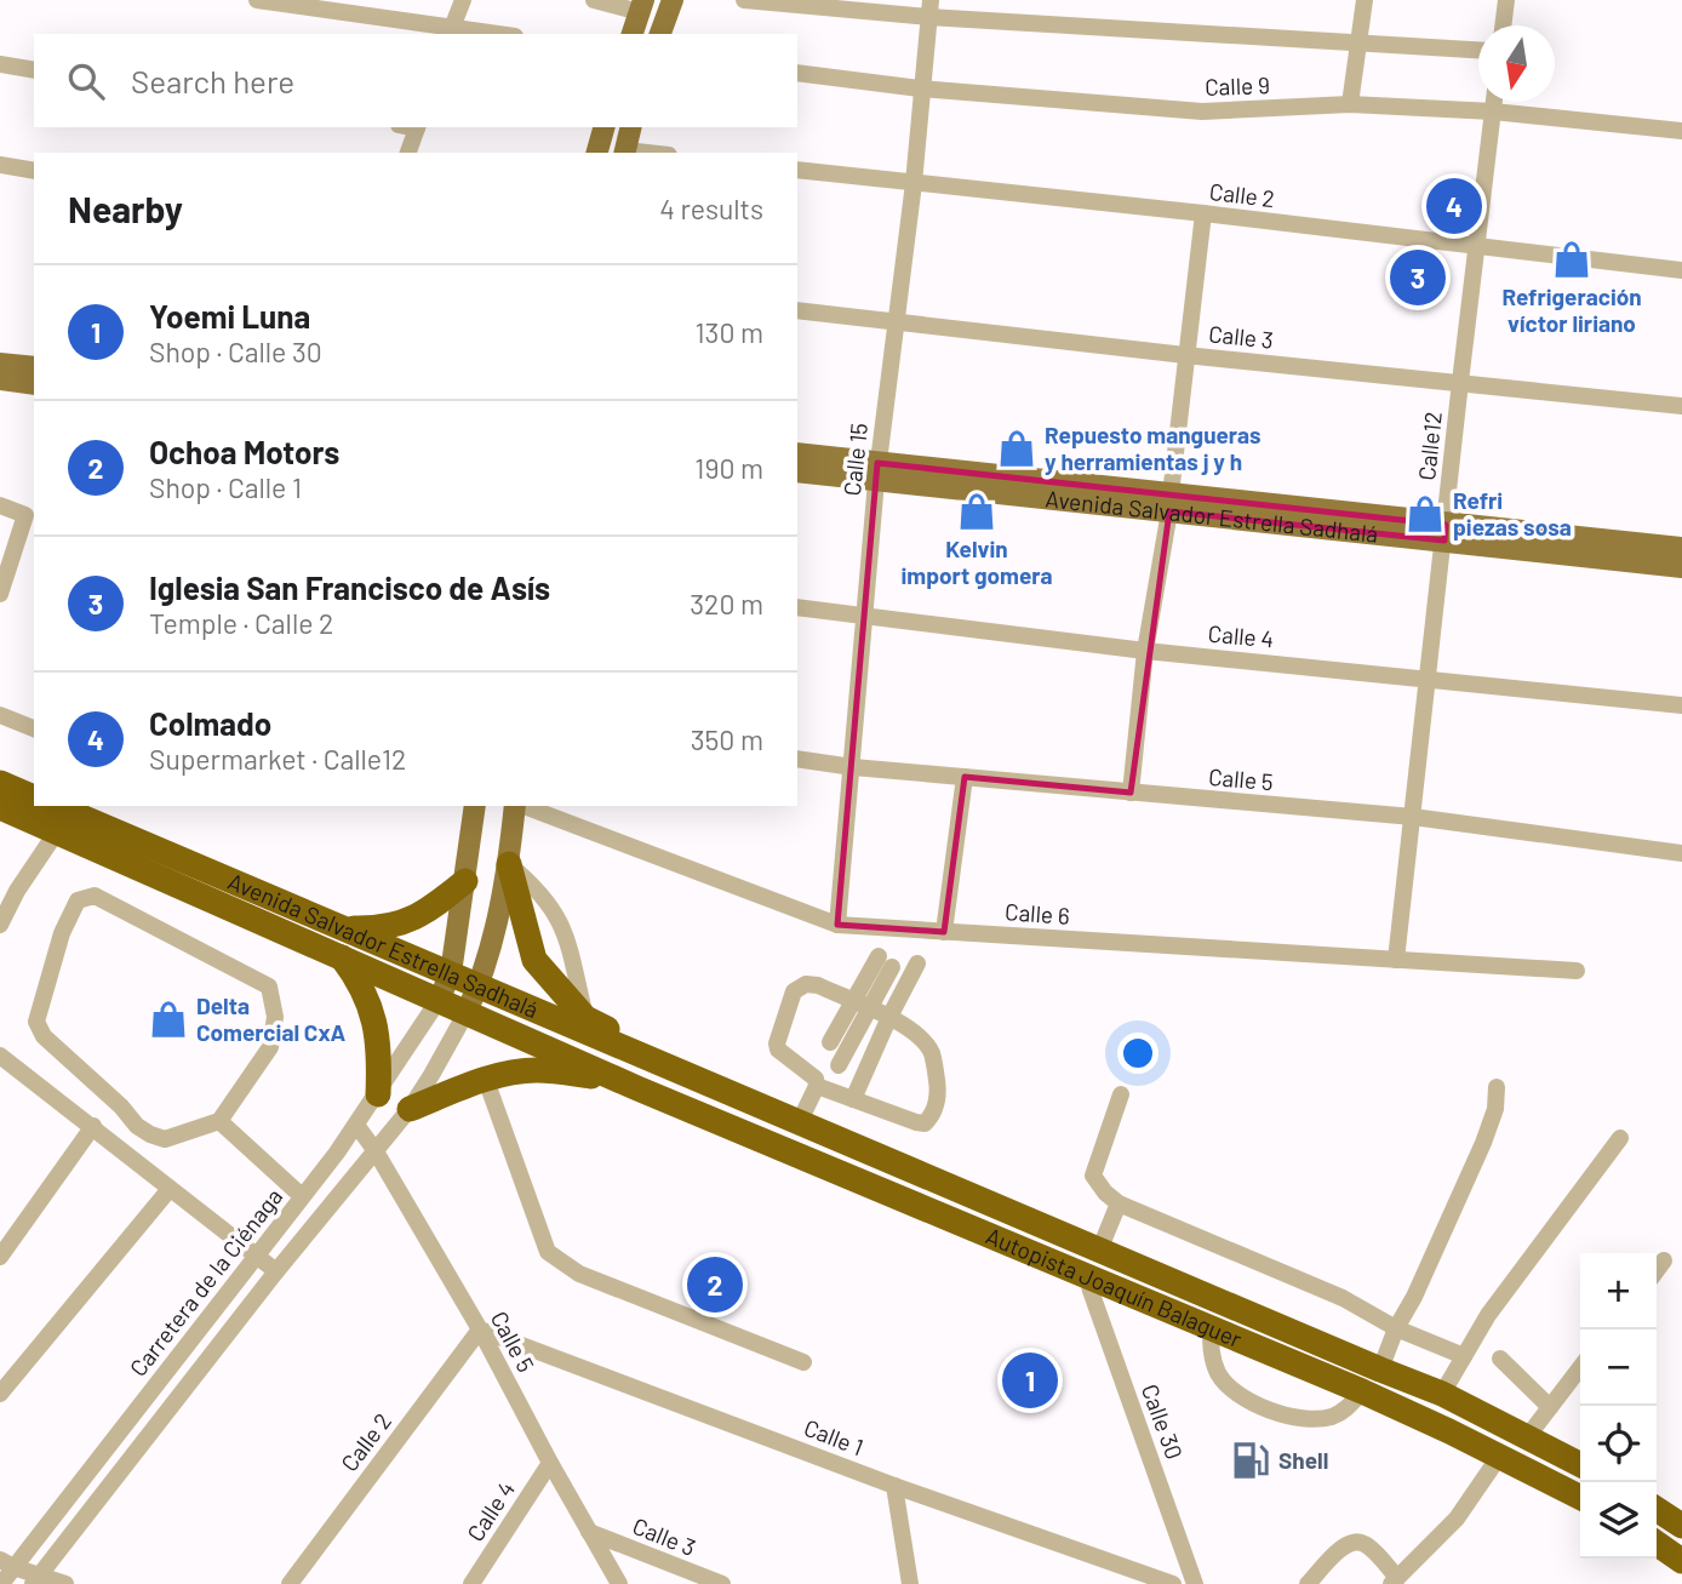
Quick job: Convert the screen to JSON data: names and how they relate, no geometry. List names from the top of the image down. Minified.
{"streets":{"highway":["Avenida Salvador Estrella Sadhalá","Autopista Joaquín Balaguer"],"street":["Calle 9","Calle 2","Calle 3","Calle12","Calle 15","Calle 4","Calle 5","Calle 6","Carretera de la Ciénaga","Calle 30","Calle 1"]},"crossings":[["Calle 9","Calle12"],["Calle 9","Calle 15"],["Calle 2","Calle12"],["Calle 2","Calle 15"],["Calle 2","Calle 5"],["Calle 2","Calle 1"],["Calle 3","Calle12"],["Calle 3","Calle 15"],["Calle 3","Calle 5"],["Calle12","Avenida Salvador Estrella Sadhalá"],["Calle12","Calle 4"],["Calle12","Calle 5"],["Calle12","Calle 6"],["Calle 15","Avenida Salvador Estrella Sadhalá"],["Calle 15","Calle 4"],["Calle 15","Calle 5"],["Calle 15","Calle 6"],["Avenida Salvador Estrella Sadhalá","Carretera de la Ciénaga"],["Avenida Salvador Estrella Sadhalá","Autopista Joaquín Balaguer"],["Calle 4","Calle 5"],["Calle 5","Carretera de la Ciénaga"],["Calle 5","Calle 1"],["Autopista Joaquín Balaguer","Calle 30"]],"places":{"shop":["Refrigeración víctor liriano","Repuesto mangueras y herramientas j y h","Kelvin import gomera","Refri piezas sosa","Delta Comercial CxA"],"fuel station":["Shell"]},"north":"bottom","page":{"search":"Search here","heading":["Nearby","4 results"],"pins":["4","3","2","1"],"list":[{"mark":"1","name":"Yoemi Luna","note":"Shop · Calle 30","value":"130 m"},{"mark":"2","name":"Ochoa Motors","note":"Shop · Calle 1","value":"190 m"},{"mark":"3","name":"Iglesia San Francisco de Asís","note":"Temple · Calle 2","value":"320 m"},{"mark":"4","name":"Colmado","note":"Supermarket · Calle12","value":"350 m"}],"map_buttons":["+","−"]}}
